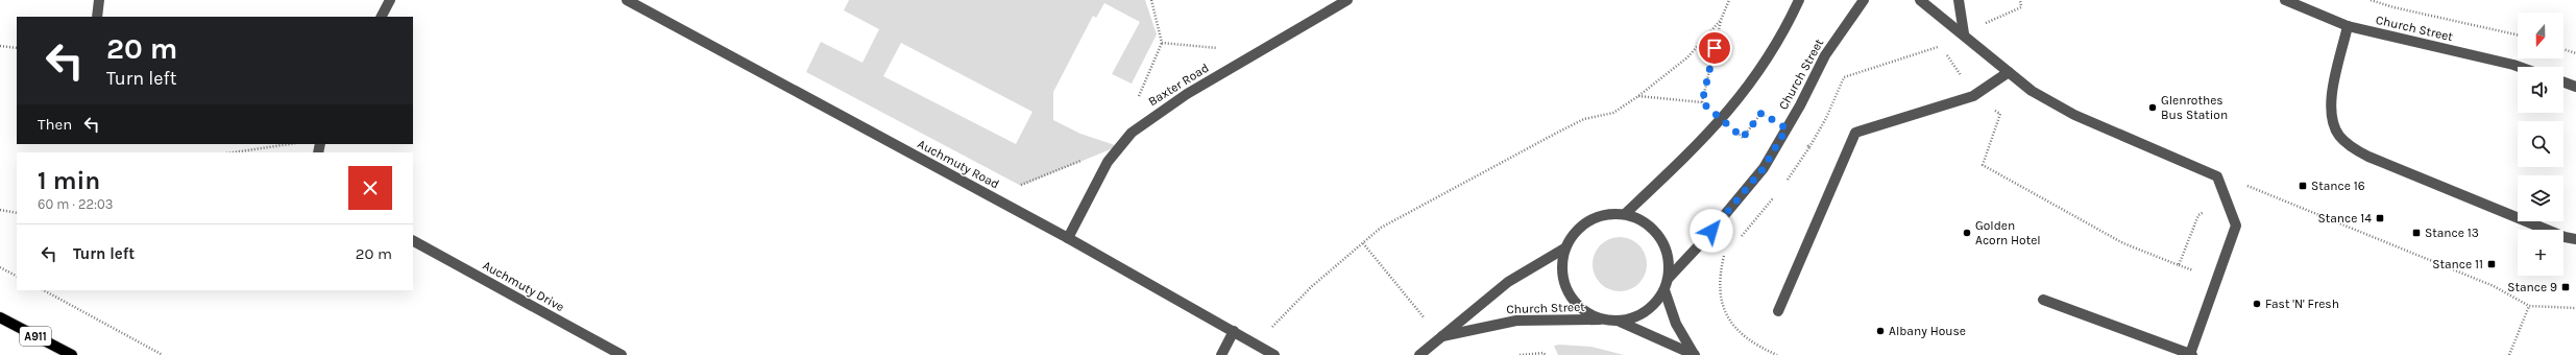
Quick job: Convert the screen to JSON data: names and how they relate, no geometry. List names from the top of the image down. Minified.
{"streets":{"main road":["A911"],"street":["Church Street","Baxter Road","Auchmuty Road","Auchmuty Drive"]},"crossings":[["Baxter Road","Auchmuty Road"]],"places":{"other":["Glenrothes Bus Station","Golden Acorn Hotel","Fast 'N' Fresh","Albany House"],"transit":["Stance 16","Stance 14","Stance 13","Stance 11","Stance 9"]},"north":"bottom","page":{"map_buttons":"+","turn":["20 m","Turn left"],"then":"Then","heading":["1 min","60 m · 22:03"],"list":[{"name":"Turn left","value":"20 m"}]}}
